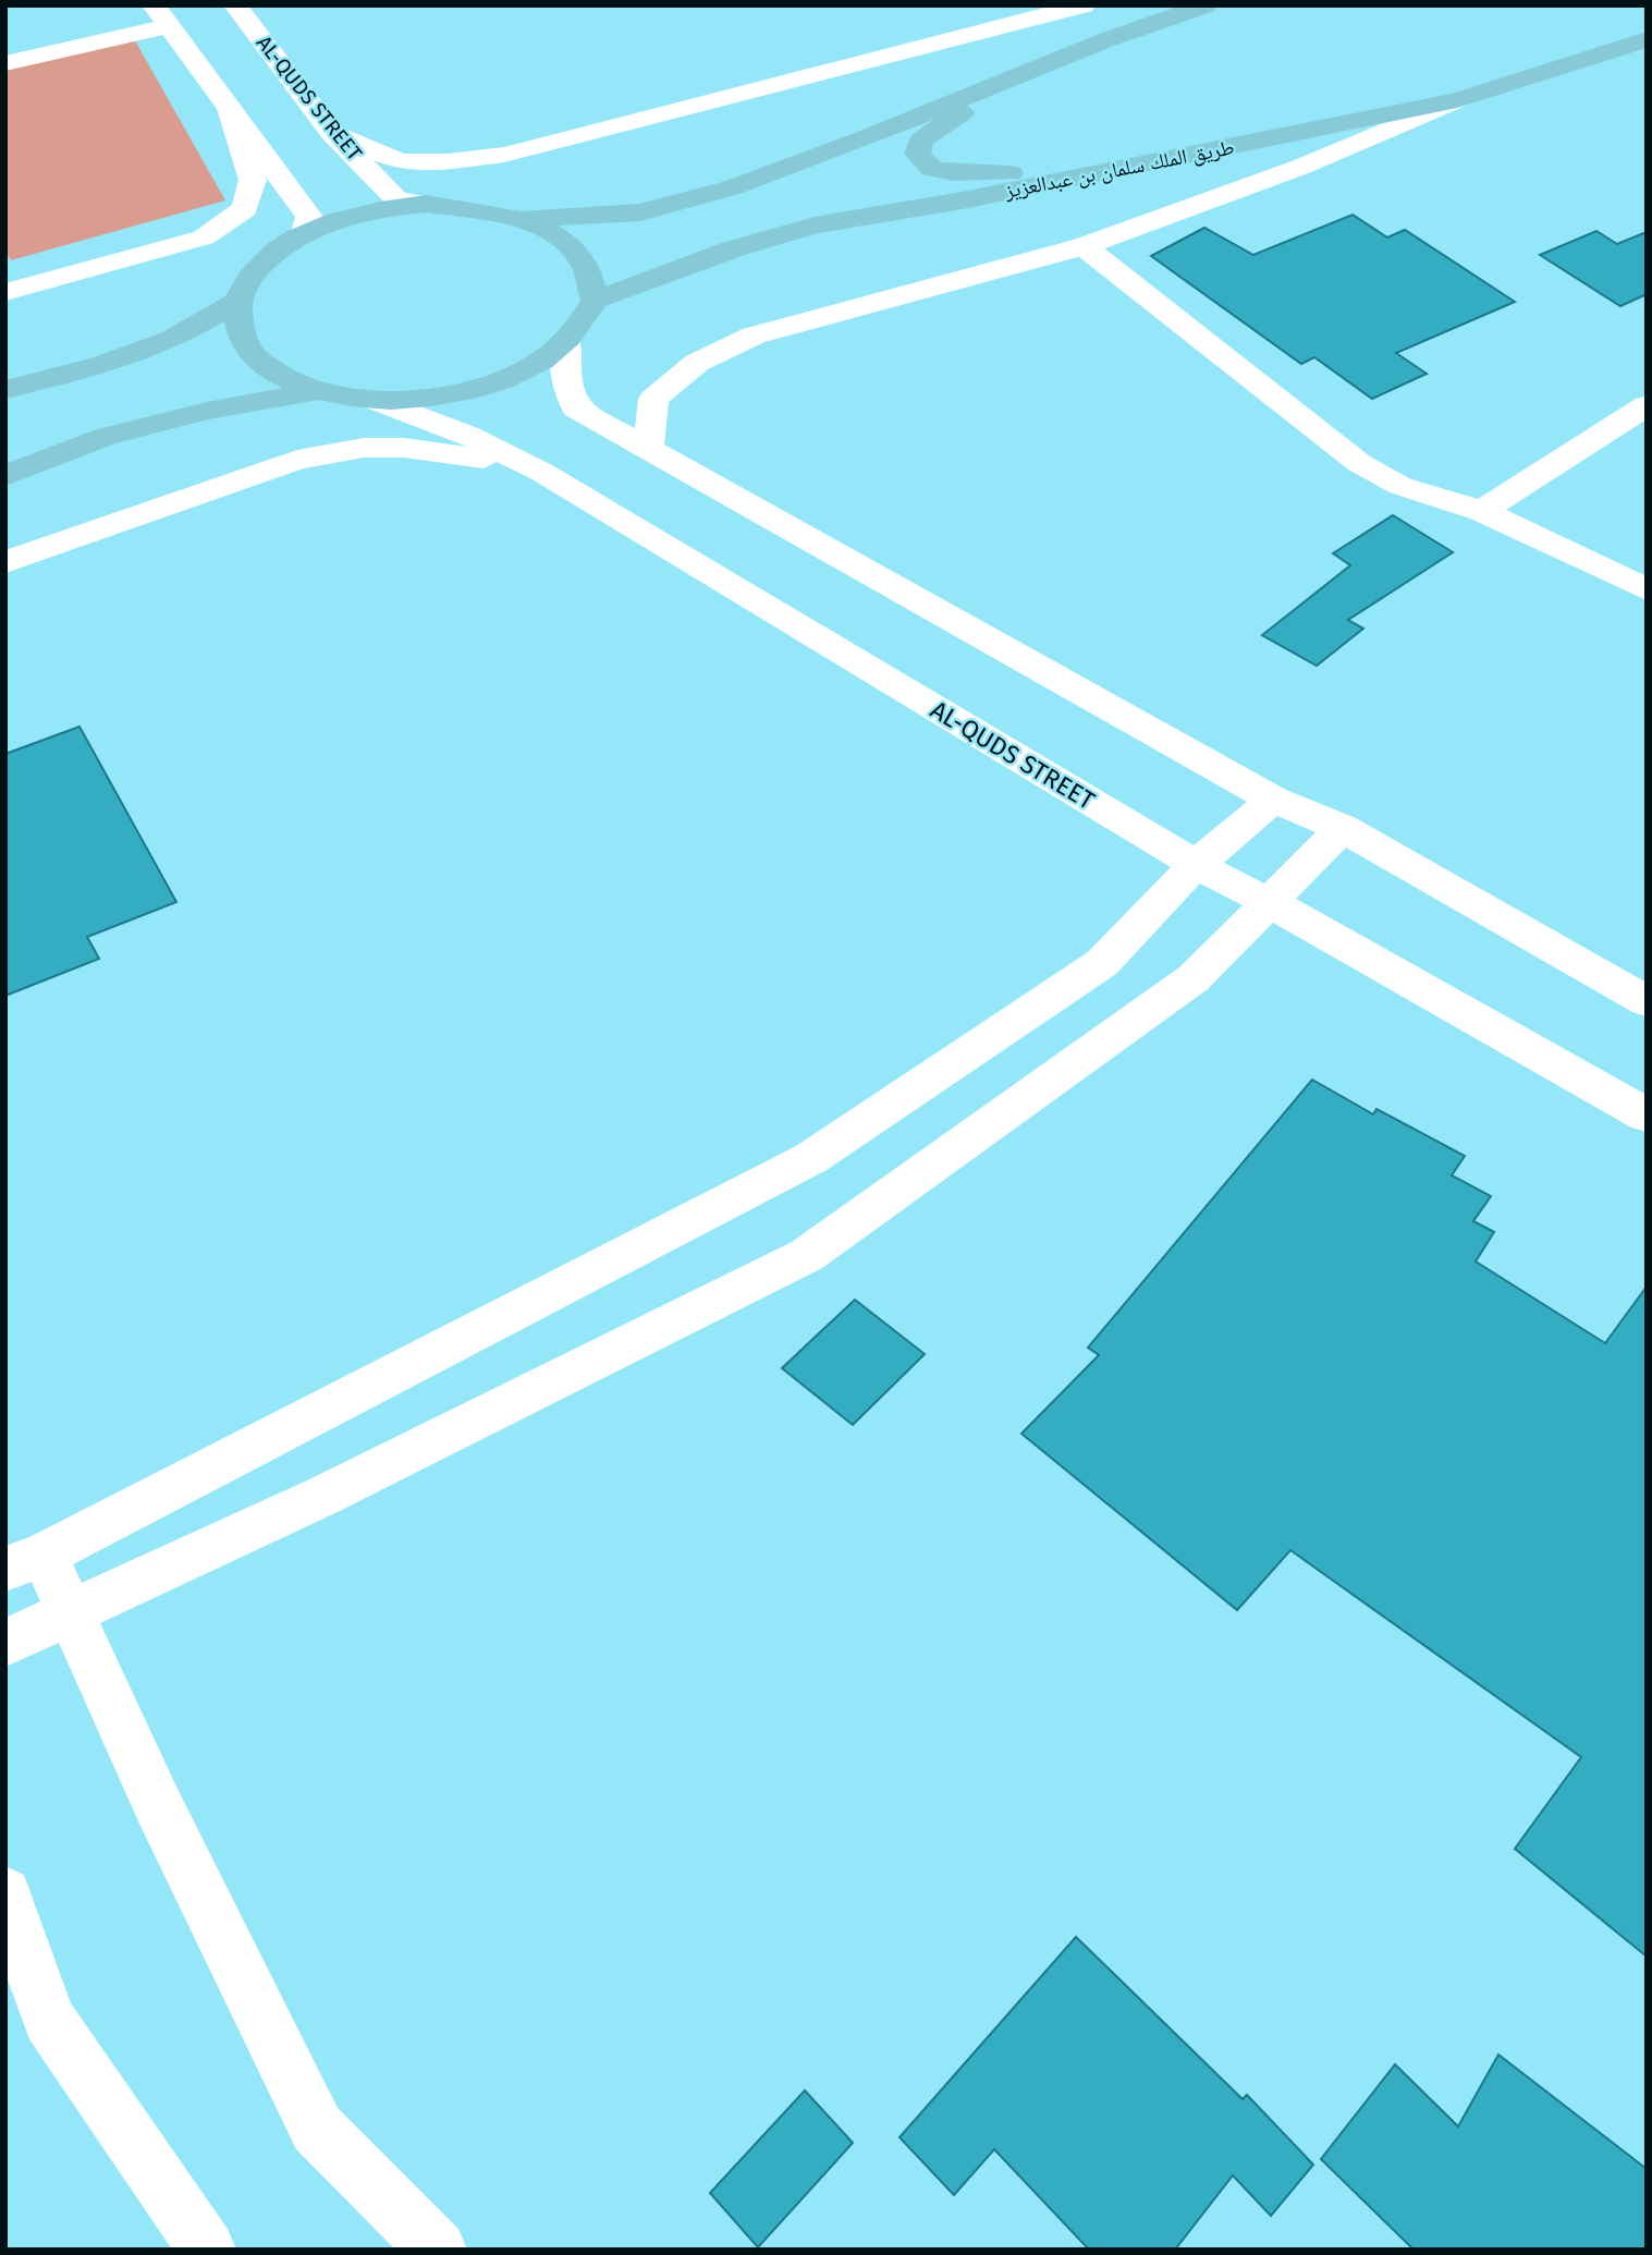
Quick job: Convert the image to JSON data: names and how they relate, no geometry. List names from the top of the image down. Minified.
{"streets":{"main road":["طريق الملك سلمان بن عبدالعزيز"],"street":["AL-QUDS STREET"]}}
